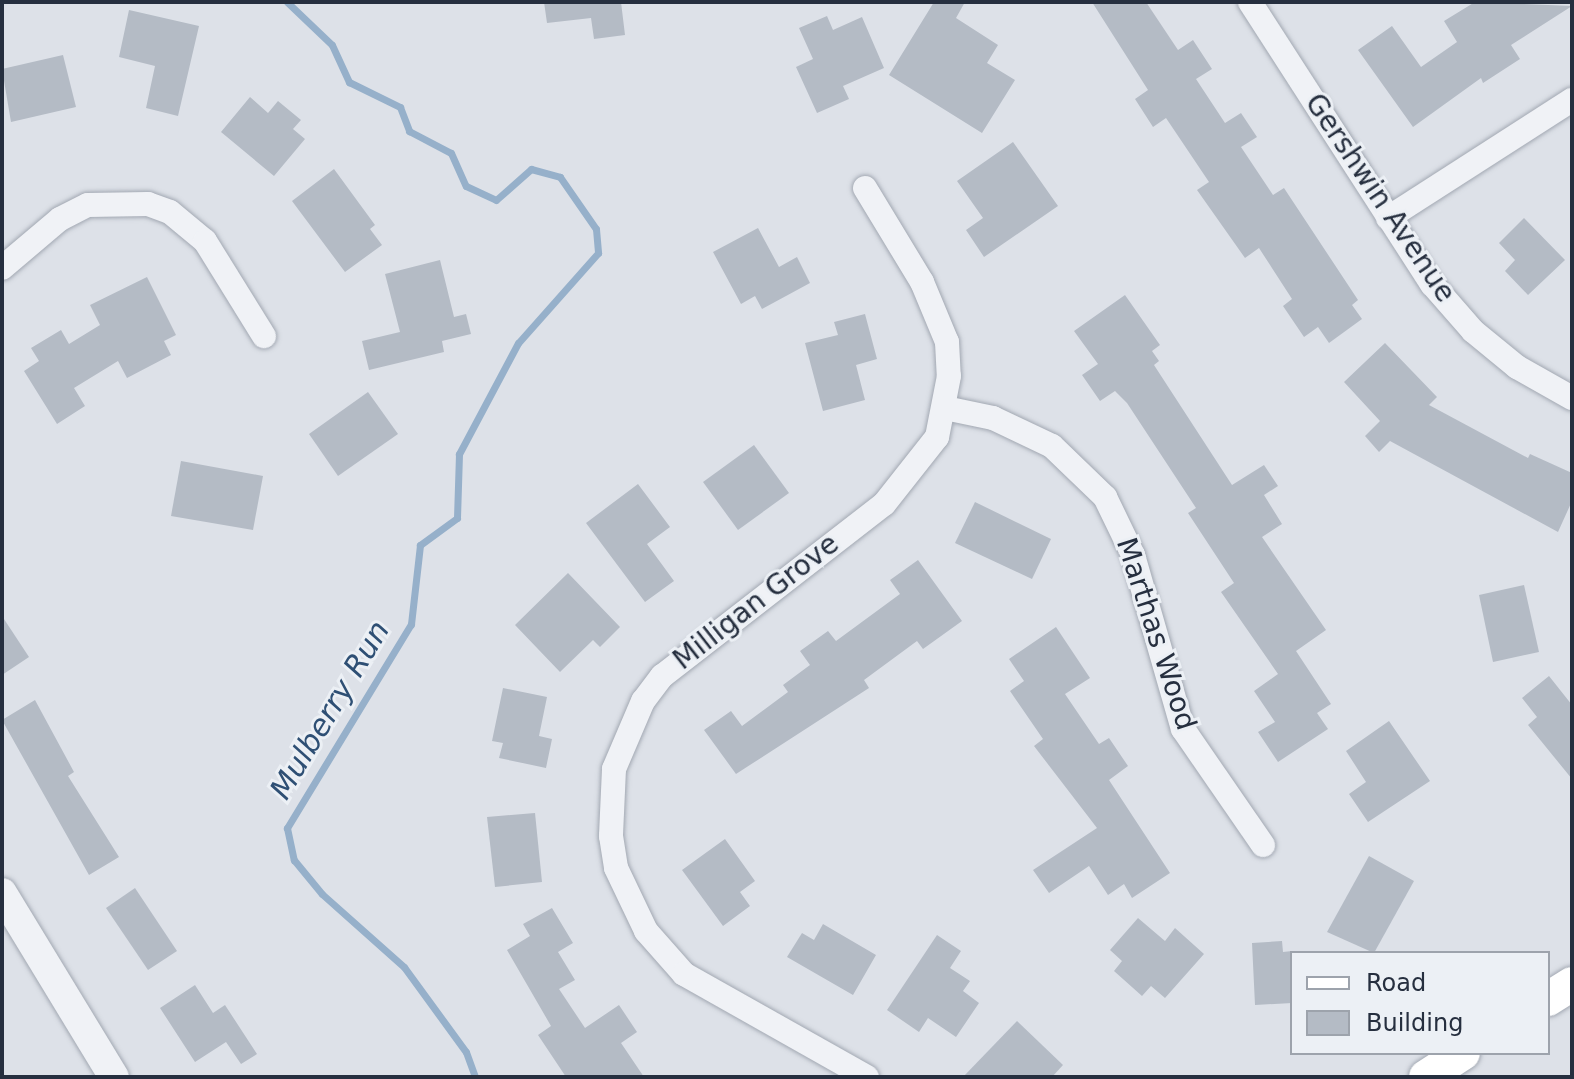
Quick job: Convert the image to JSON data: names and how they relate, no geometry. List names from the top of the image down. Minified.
{"streets":{"street":["Gershwin Avenue","Milligan Grove","Marthas Wood"]},"crossings":[["Milligan Grove","Marthas Wood"]],"water":["Mulberry Run"],"legend":["Road","Building"]}
